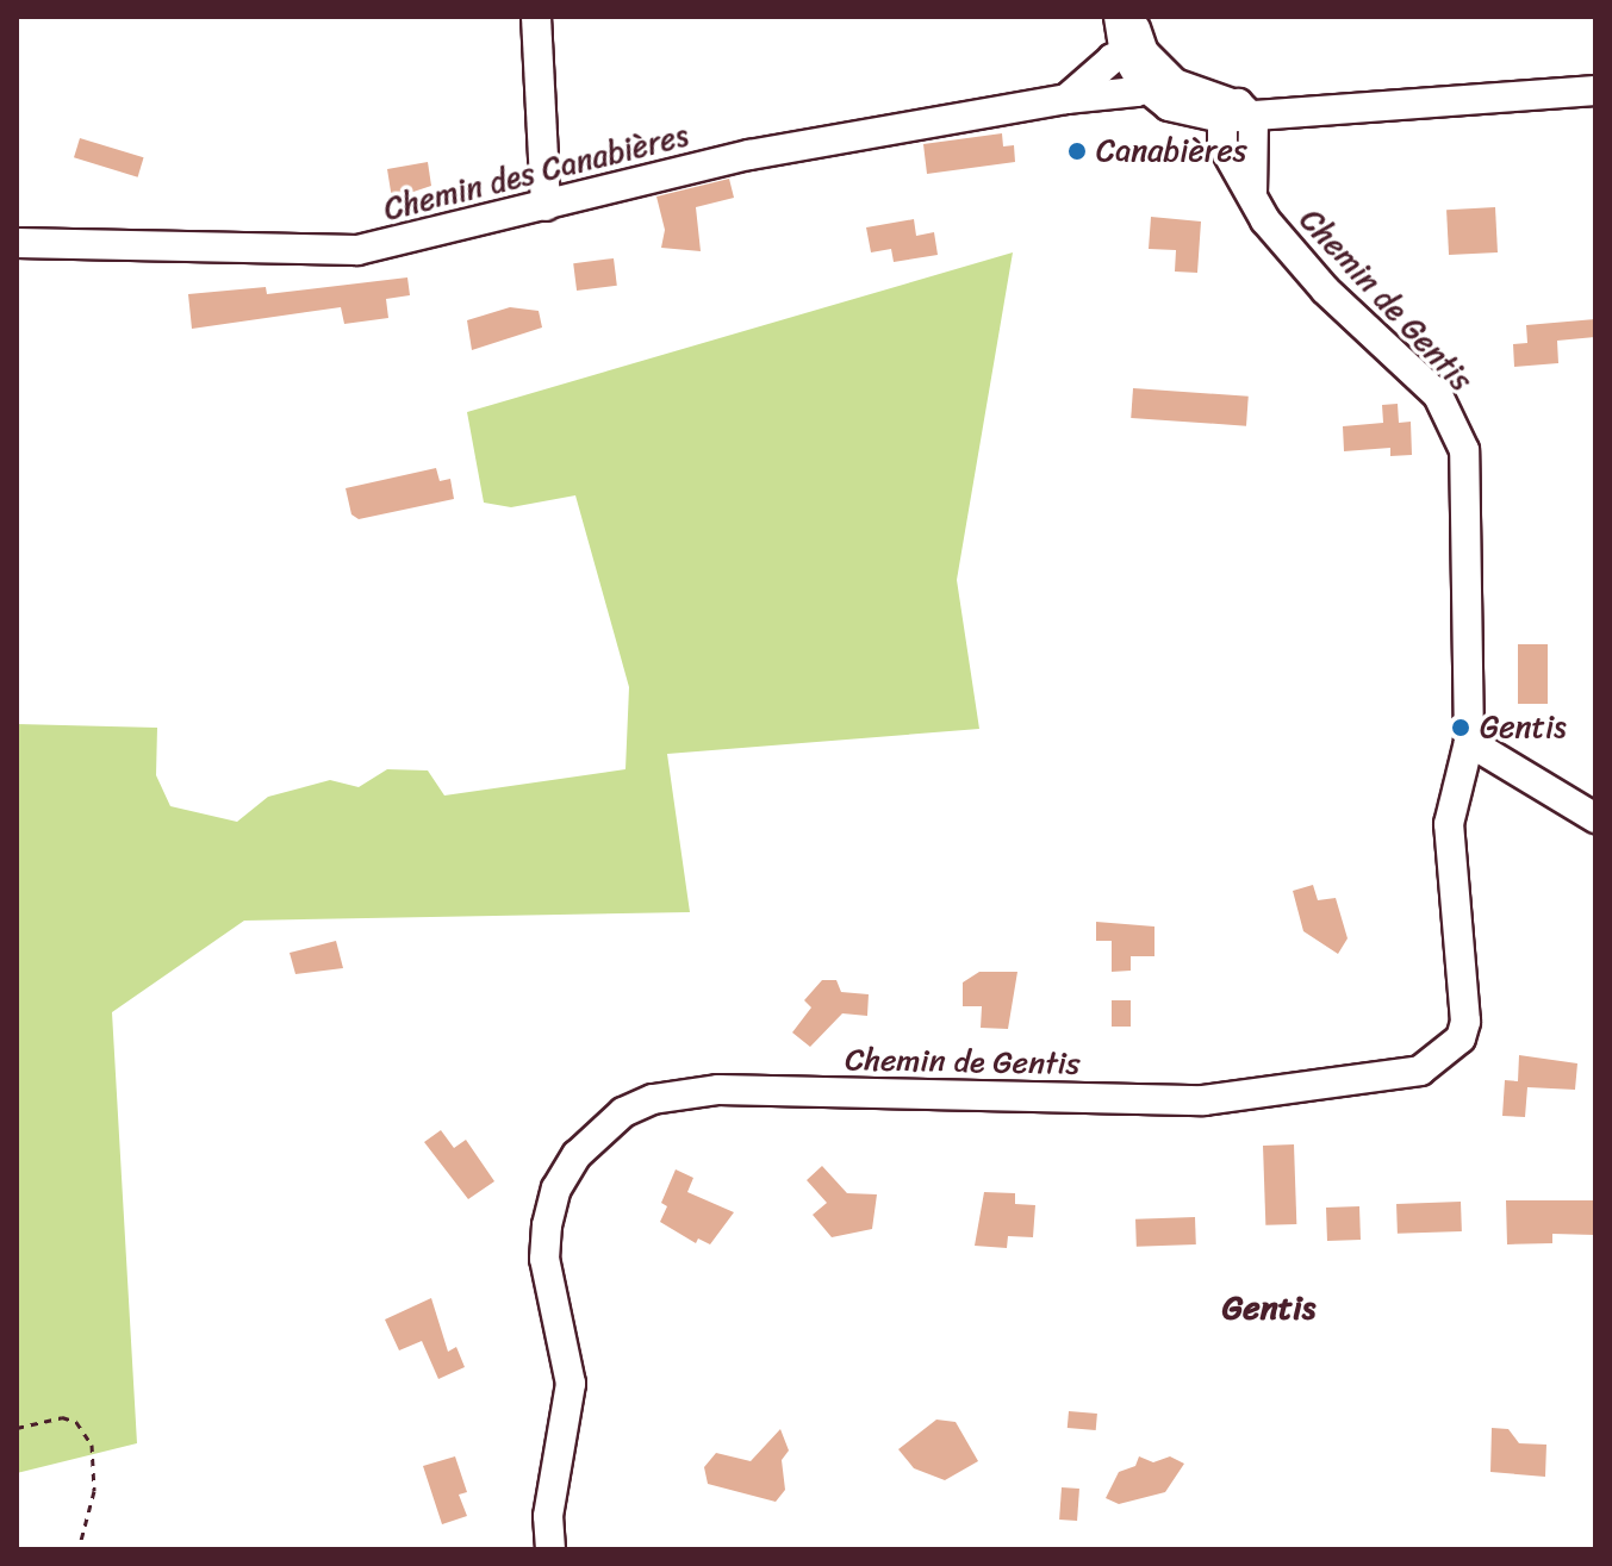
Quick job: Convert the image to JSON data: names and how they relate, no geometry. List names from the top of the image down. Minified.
{"streets":{"street":["Chemin des Canabières","Chemin de Gentis"]},"districts":["Gentis"],"places":["Canabières","Gentis"]}
